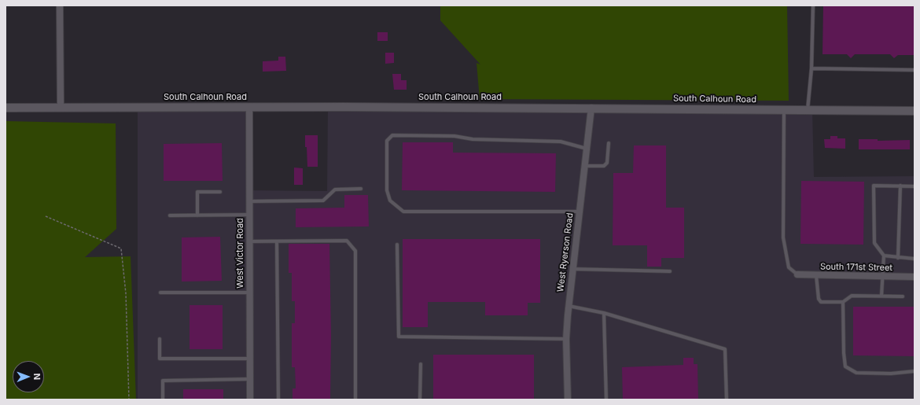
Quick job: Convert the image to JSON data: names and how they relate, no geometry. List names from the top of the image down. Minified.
{"streets":{"street":["South Calhoun Road","West Ryerson Road","West Victor Road","South 171st Street"]},"crossings":[["South Calhoun Road","West Ryerson Road"],["South Calhoun Road","West Victor Road"]],"north":"right"}
